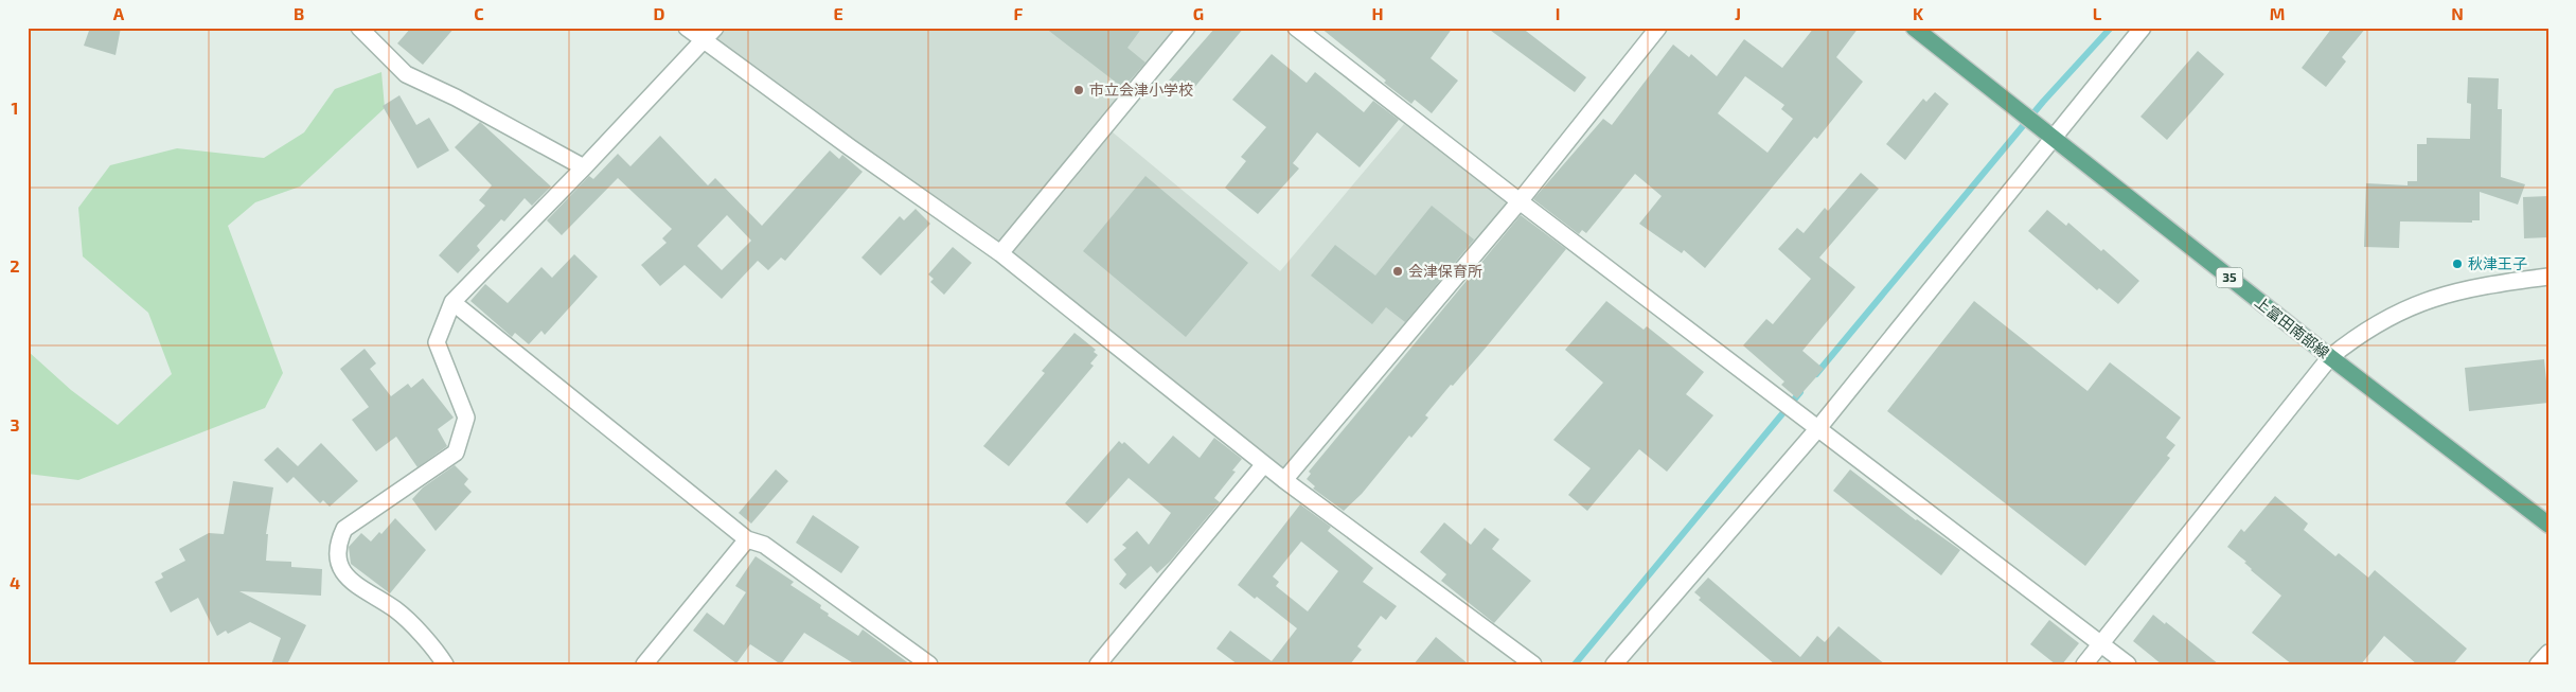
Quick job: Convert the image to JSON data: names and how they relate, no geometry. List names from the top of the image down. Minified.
{"streets":{"main road":["35","上富田南部線"]},"places":["市立会津小学校","秋津王子","会津保育所"],"grid":{"columns":["A","B","C","D","E","F","G","H","I","J","K","L","M","N"],"rows":["1","2","3","4"]}}
